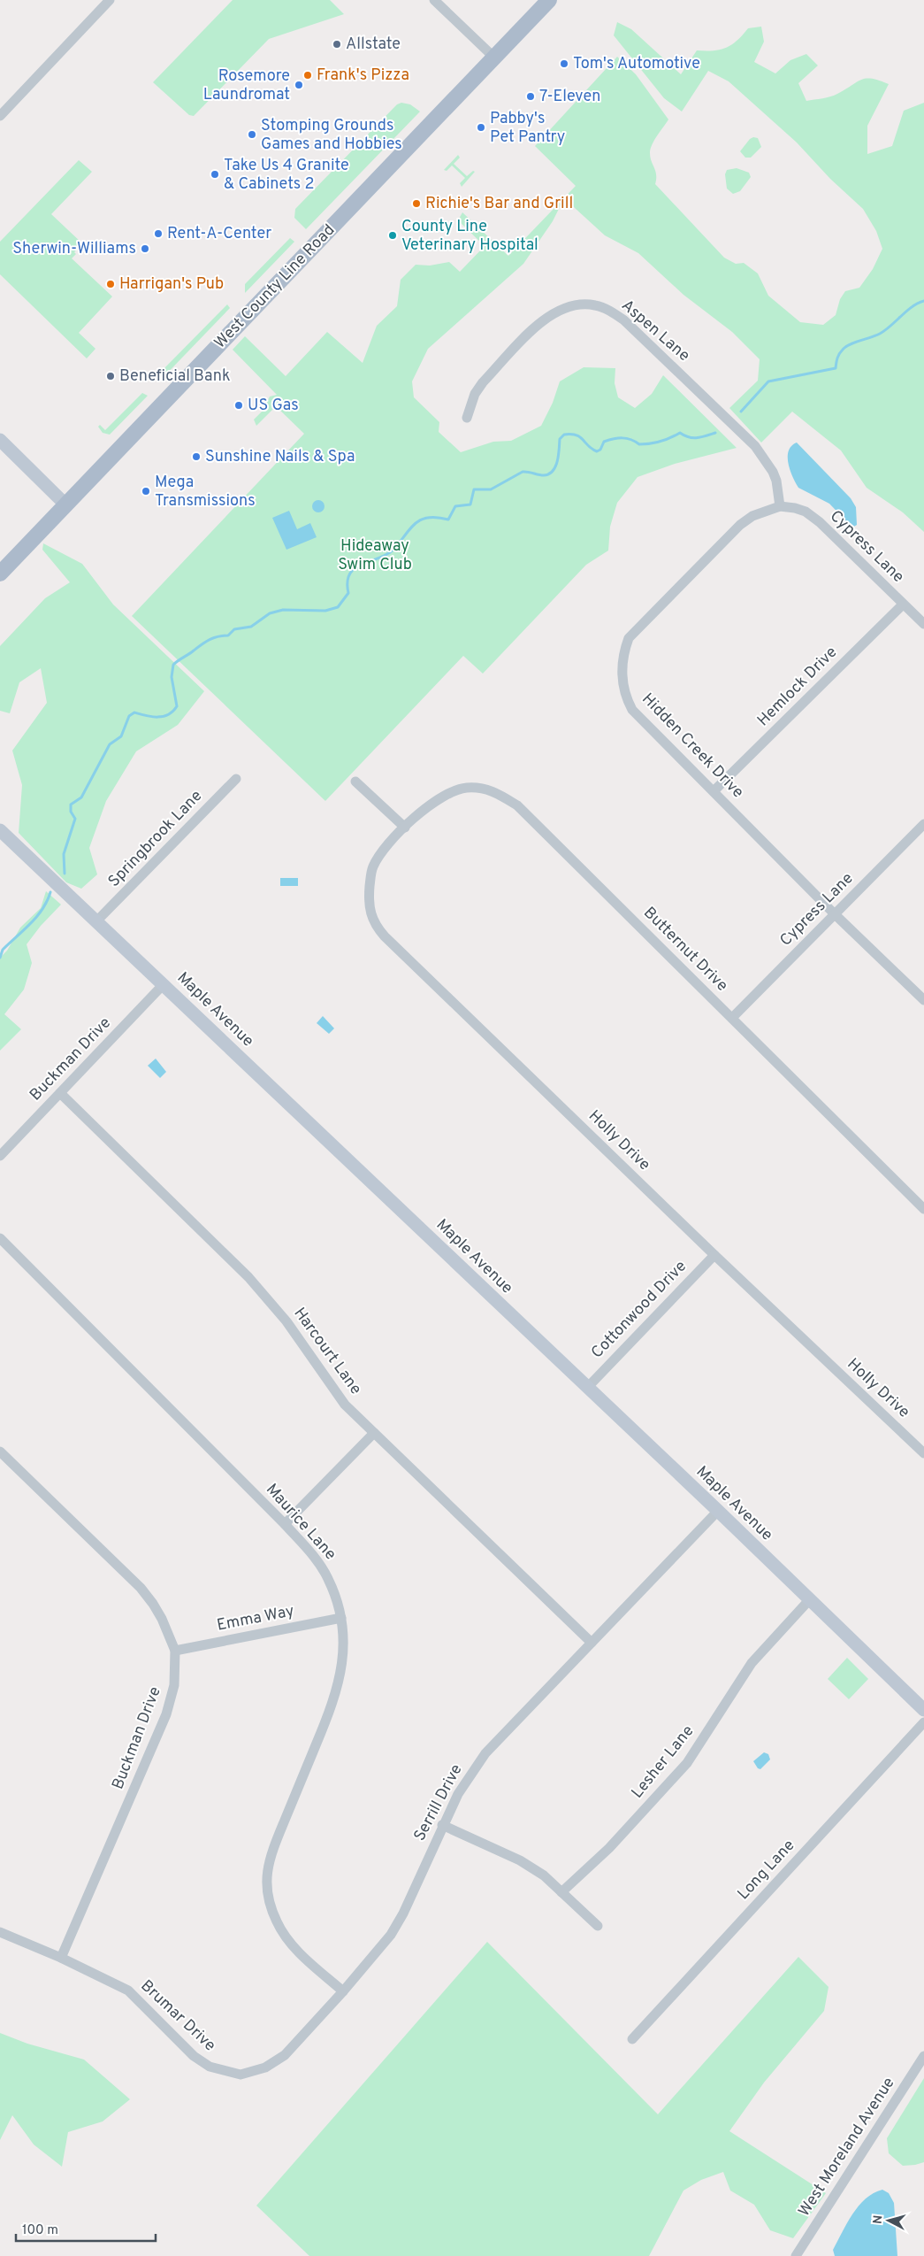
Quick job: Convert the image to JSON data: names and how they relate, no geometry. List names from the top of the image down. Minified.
{"streets":{"main road":["West County Line Road"],"street":["Aspen Lane","Cypress Lane","Hemlock Drive","Hidden Creek Drive","Springbrook Lane","Butternut Drive","Maple Avenue","Buckman Drive","Holly Drive","Cottonwood Drive","Harcourt Lane","Maurice Lane","Emma Way","Lesher Lane","Serrill Drive","Long Lane","Brumar Drive","West Moreland Avenue"]},"crossings":[["Aspen Lane","Cypress Lane"],["Aspen Lane","Hidden Creek Drive"],["Cypress Lane","Hemlock Drive"],["Cypress Lane","Hidden Creek Drive"],["Cypress Lane","Butternut Drive"],["Hemlock Drive","Hidden Creek Drive"],["Springbrook Lane","Maple Avenue"],["Butternut Drive","Holly Drive"],["Maple Avenue","Buckman Drive"],["Maple Avenue","Cottonwood Drive"],["Maple Avenue","Lesher Lane"],["Maple Avenue","Serrill Drive"],["Buckman Drive","Harcourt Lane"],["Buckman Drive","Emma Way"],["Buckman Drive","Brumar Drive"],["Holly Drive","Cottonwood Drive"],["Harcourt Lane","Serrill Drive"],["Maurice Lane","Emma Way"],["Maurice Lane","Serrill Drive"],["Serrill Drive","Brumar Drive"]],"parks":["Hideaway Swim Club"],"places":["Allstate","Tom's Automotive","Frank's Pizza","Rosemore Laundromat","7-Eleven","Pabby's Pet Pantry","Stomping Grounds Games and Hobbies","Take Us 4 Granite & Cabinets 2","Richie's Bar and Grill","Rent-A-Center","County Line Veterinary Hospital","Sherwin-Williams","Harrigan's Pub","Beneficial Bank","US Gas","Sunshine Nails & Spa","Mega Transmissions"],"scale_bar":"100 m","north":"left"}
